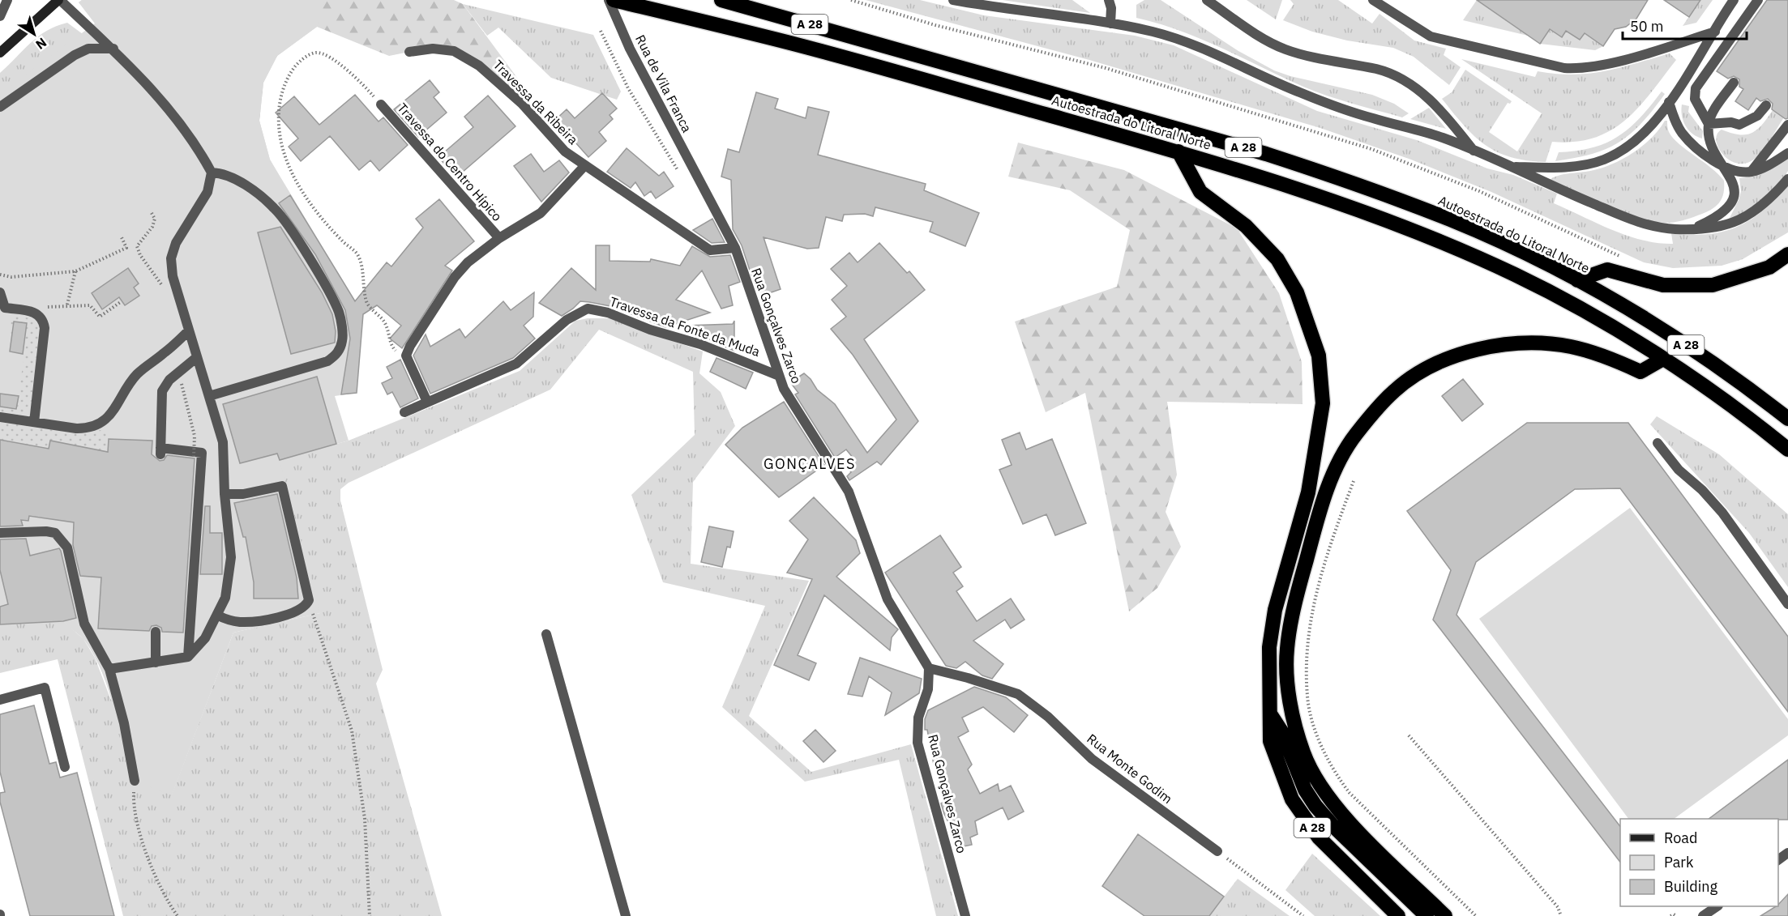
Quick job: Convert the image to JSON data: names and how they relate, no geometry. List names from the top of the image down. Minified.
{"streets":{"highway":["A 28","Autoestrada do Litoral Norte"],"street":["Rua de Vila Franca","Travessa da Ribeira","Travessa do Centro Hípico","Rua Gonçalves Zarco","Travessa da Fonte da Muda","Rua Monte Godim"]},"crossings":[["Rua de Vila Franca","Rua Gonçalves Zarco"],["Travessa da Ribeira","Rua Gonçalves Zarco"],["Rua Gonçalves Zarco","Travessa da Fonte da Muda"],["Rua Gonçalves Zarco","Rua Monte Godim"]],"districts":["GONÇALVES"],"legend":["Road","Park","Building"],"scale_bar":"50 m","north":"bottom right"}
